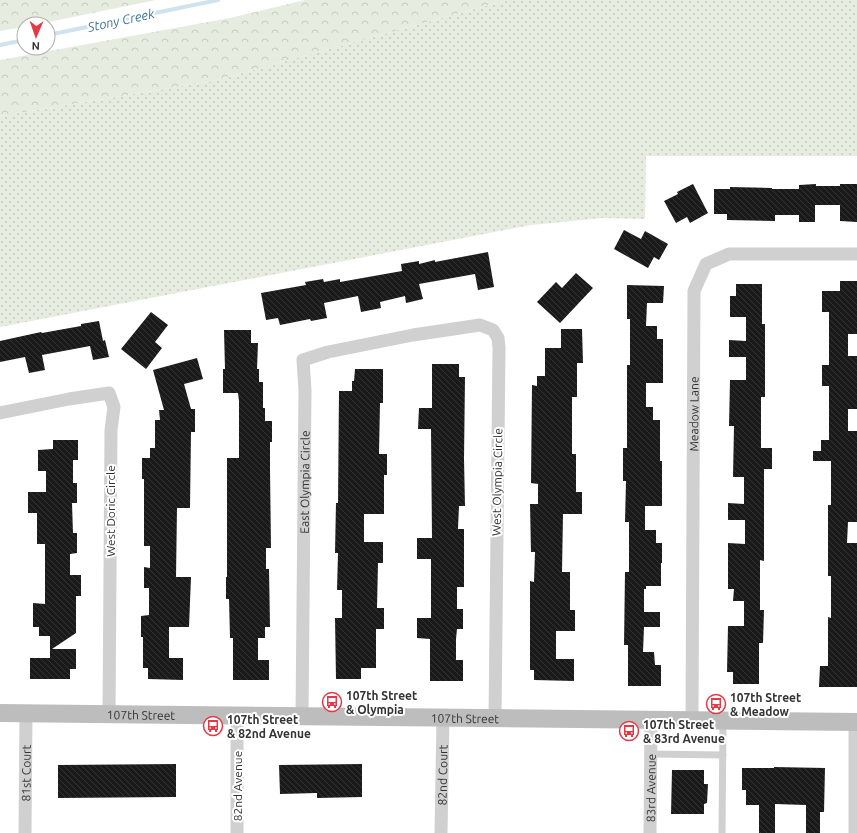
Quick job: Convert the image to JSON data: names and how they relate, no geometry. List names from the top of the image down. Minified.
{"streets":{"street":["Meadow Lane","East Olympia Circle","West Olympia Circle","West Doric Circle","107th Street","81st Court","82nd Court","82nd Avenue","83rd Avenue"]},"crossings":[["Meadow Lane","107th Street"],["East Olympia Circle","West Olympia Circle"],["East Olympia Circle","107th Street"],["West Olympia Circle","107th Street"],["West Doric Circle","107th Street"],["107th Street","81st Court"],["107th Street","82nd Court"],["107th Street","82nd Avenue"],["107th Street","83rd Avenue"]],"water":["Stony Creek"],"places":{"bus stop":["107th Street & Olympia","107th Street & Meadow","107th Street & 82nd Avenue","107th Street & 83rd Avenue"]},"north":"bottom"}
